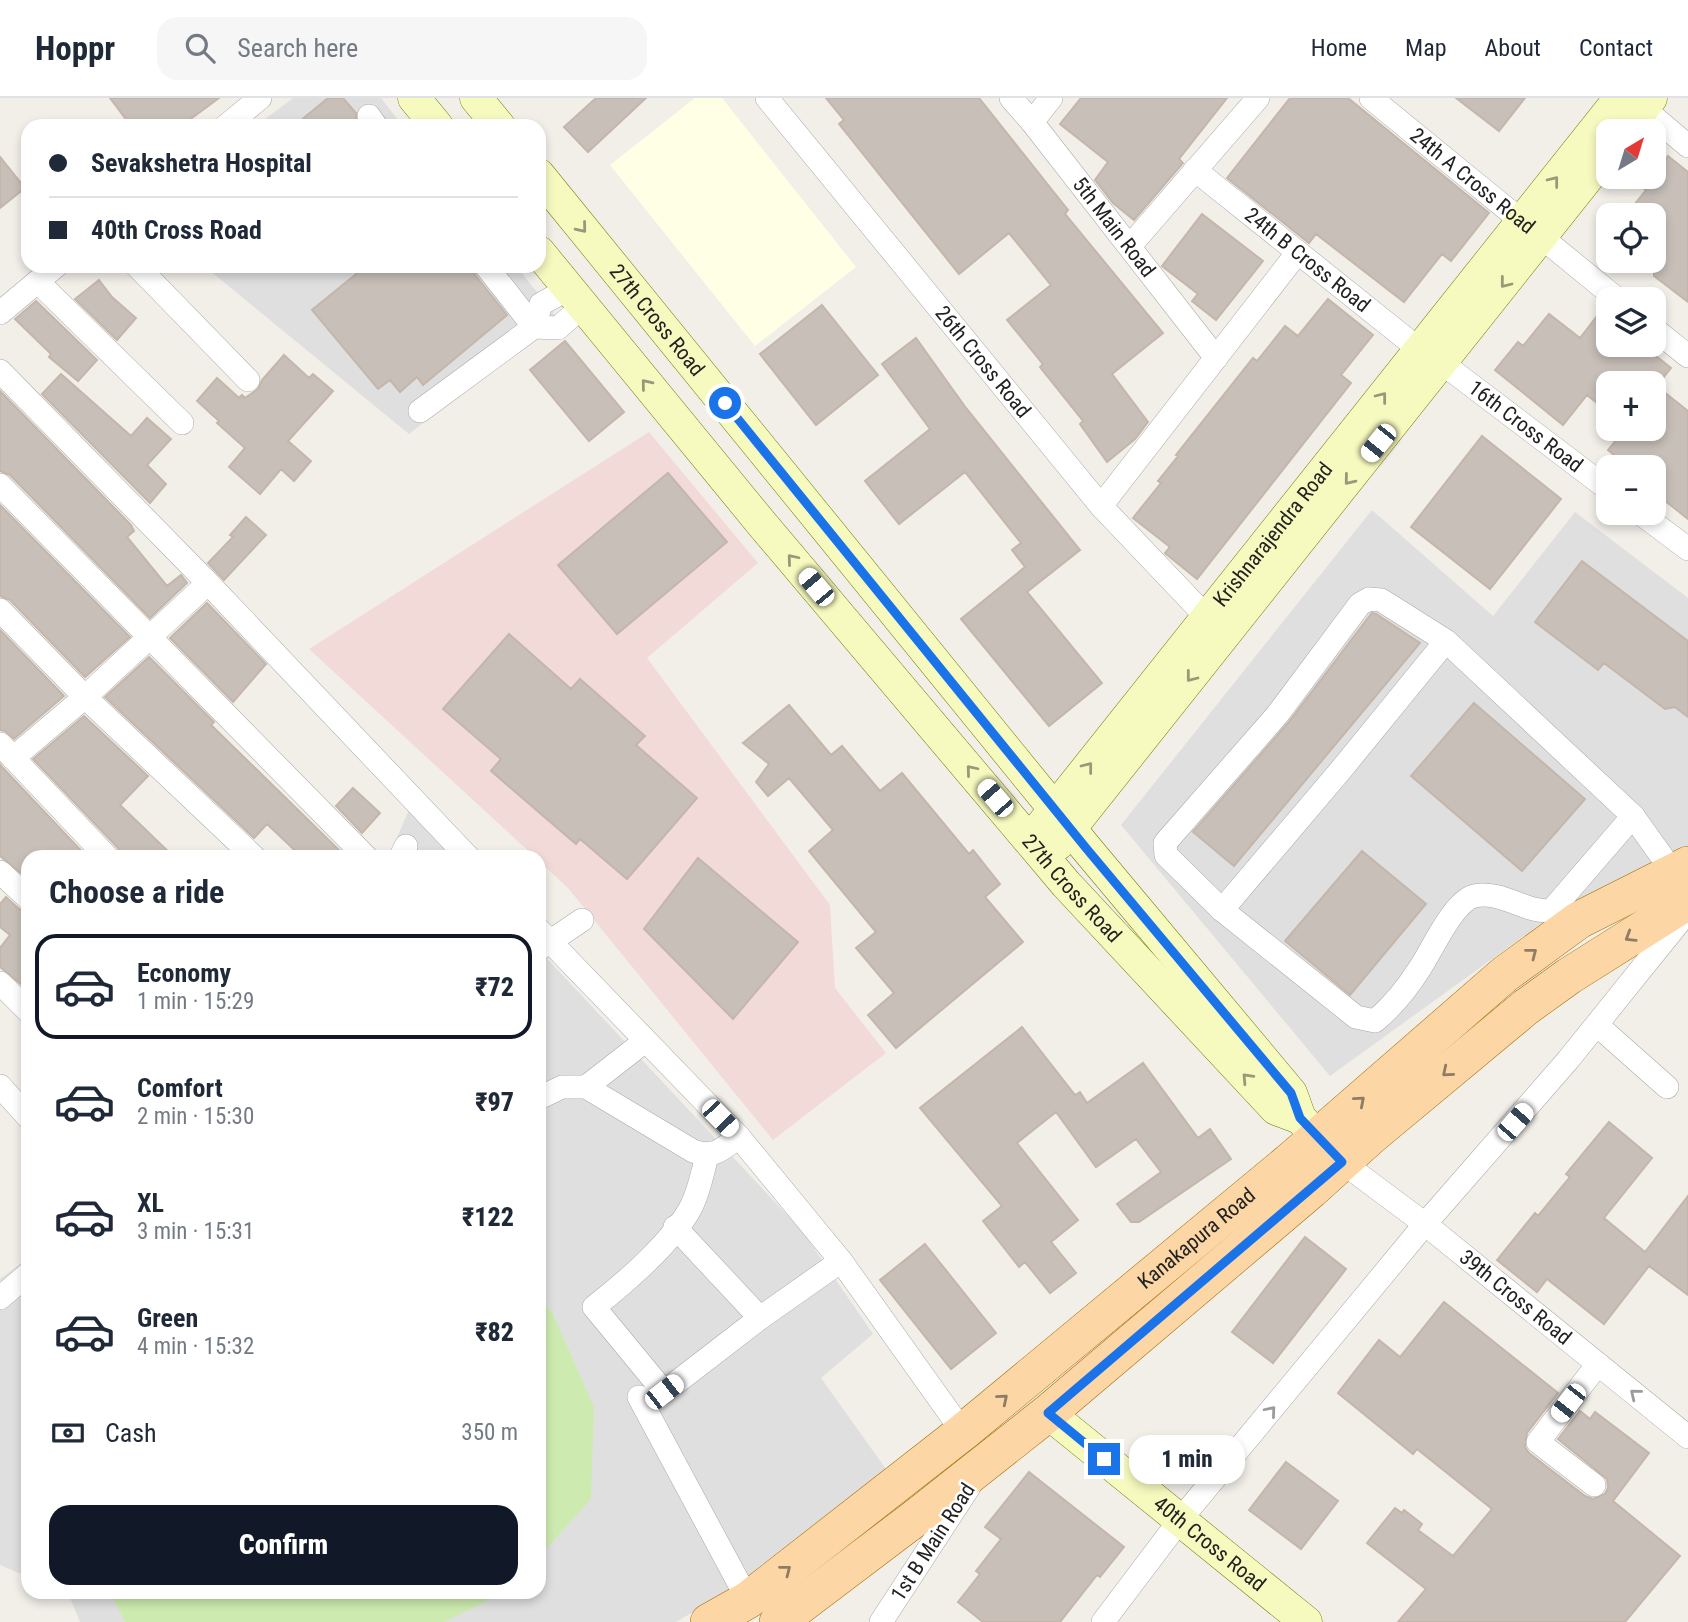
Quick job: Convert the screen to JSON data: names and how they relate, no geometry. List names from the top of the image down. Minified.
{"streets":{"main road":["27th Cross Road","Krishnarajendra Road","Kanakapura Road","40th Cross Road"],"street":["24th A Cross Road","5th Main Road","24th B Cross Road","26th Cross Road","16th Cross Road","39th Cross Road","1st B Main Road"]},"crossings":[["24th A Cross Road","Krishnarajendra Road"],["24th B Cross Road","16th Cross Road"],["24th B Cross Road","Krishnarajendra Road"],["27th Cross Road","Krishnarajendra Road"],["27th Cross Road","Kanakapura Road"],["27th Cross Road","39th Cross Road"],["26th Cross Road","Krishnarajendra Road"],["16th Cross Road","Krishnarajendra Road"],["Kanakapura Road","39th Cross Road"],["Kanakapura Road","1st B Main Road"],["Kanakapura Road","40th Cross Road"]],"north":"top right","page":{"header":"Hoppr","search":"Search here","nav":["Home","Map","About","Contact"],"map_buttons":["+","−"],"banner":["Sevakshetra Hospital","40th Cross Road"],"heading":"Choose a ride","list":[{"name":"Economy","note":"1 min · 15:29","value":"₹72"},{"name":"Comfort","note":"2 min · 15:30","value":"₹97"},{"name":"XL","note":"3 min · 15:31","value":"₹122"},{"name":"Green","note":"4 min · 15:32","value":"₹82"}],"pay":["Cash","350 m"],"bubble":"1 min","buttons":"Confirm"}}
